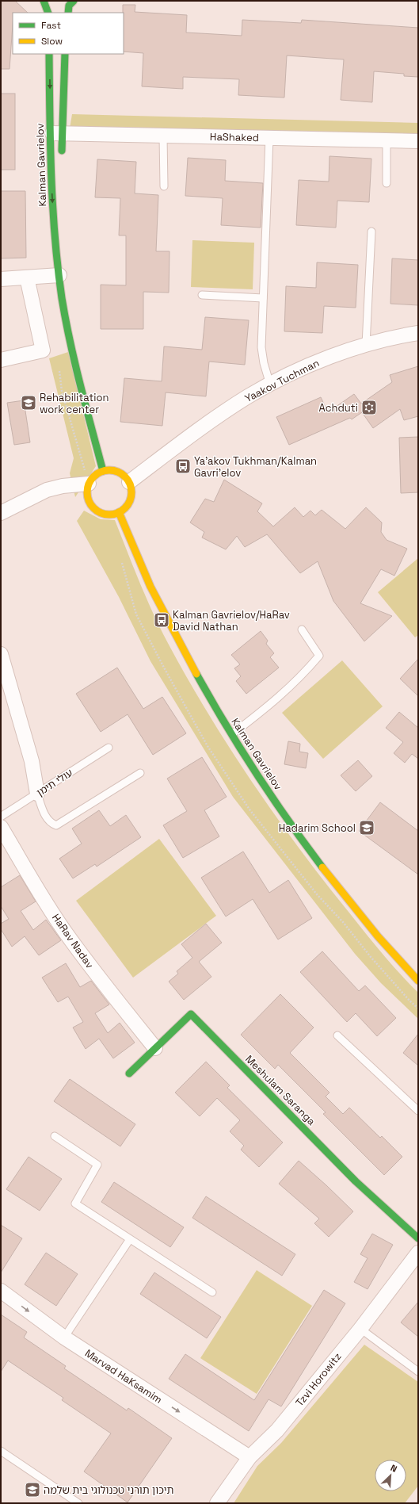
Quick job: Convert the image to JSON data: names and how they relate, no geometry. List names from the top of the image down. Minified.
{"streets":{"street":["HaShaked","Kalman Gavrielov","Yaakov Tuchman","HaRav Nadav","Meshulam Saranga","Marvad HaKsamim","Tzvi Horowitz"],"lane":["עולי תימן"]},"crossings":[["HaShaked","Kalman Gavrielov"],["Kalman Gavrielov","Yaakov Tuchman"],["HaRav Nadav","Meshulam Saranga"],["Marvad HaKsamim","Tzvi Horowitz"]],"one_way":["Marvad HaKsamim"],"places":{"school or university":["Rehabilitation work center","Hadarim School","תיכון תורני טכנולוגי בית שלמה"],"synagogue":["Achduti"],"bus stop":["Ya'akov Tukhman/Kalman Gavri'elov","Kalman Gavrielov/HaRav David Nathan"]},"legend":["Fast","Slow"],"north":"top right"}
